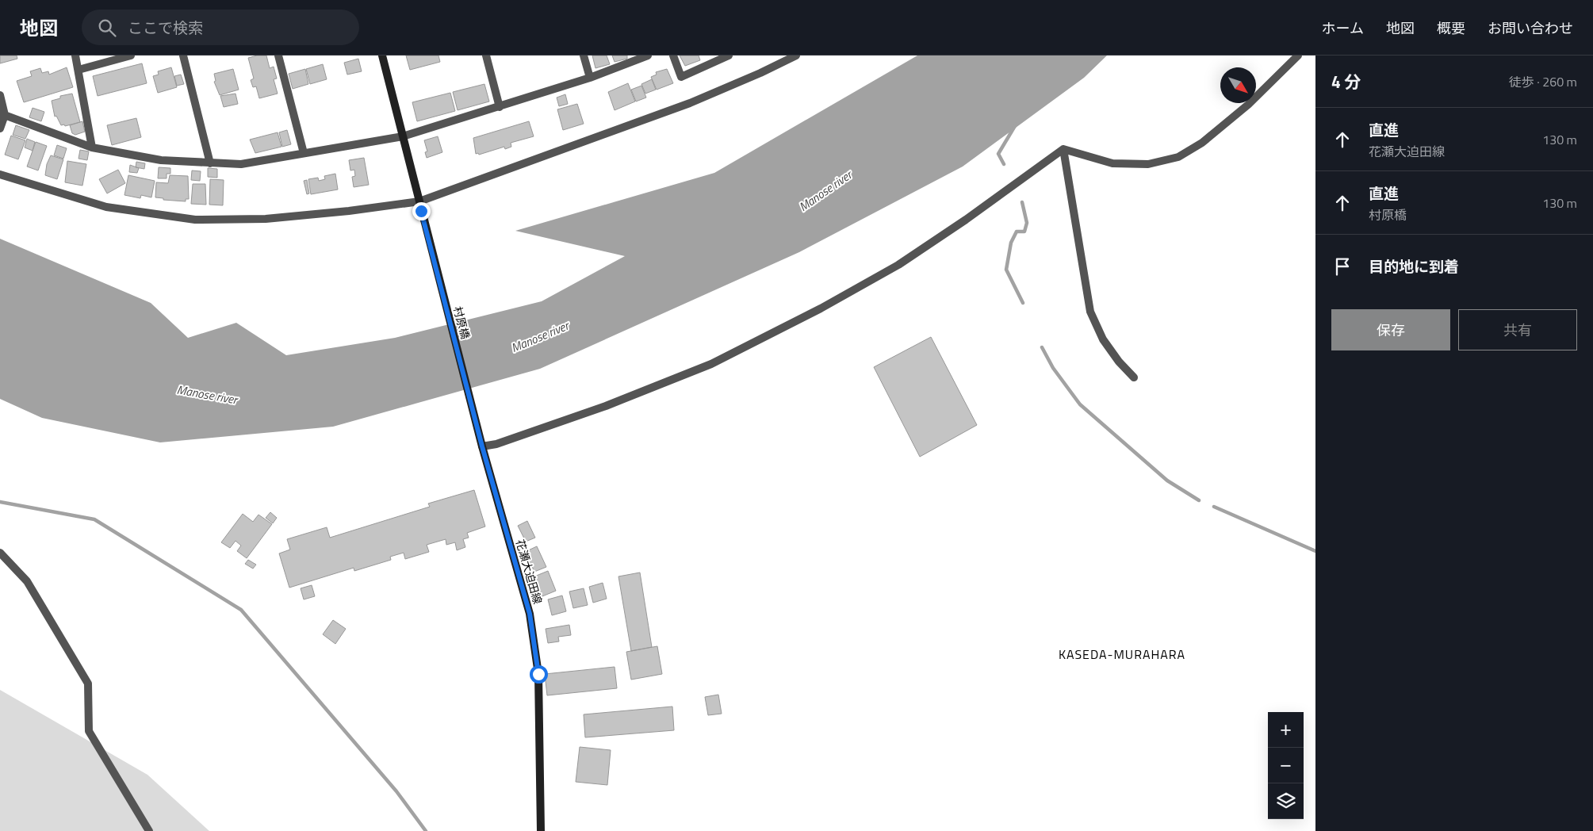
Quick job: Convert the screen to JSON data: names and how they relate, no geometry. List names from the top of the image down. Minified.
{"streets":{"street":["村原橋","花瀬大迫田線"]},"crossings":[["村原橋","花瀬大迫田線"]],"districts":["KASEDA-MURAHARA"],"water":["Manose river"],"north":"bottom right","page":{"header":"地図","search":"ここで検索","nav":["ホーム","地図","概要","お問い合わせ"],"heading":["4 分","徒歩 · 260 m"],"list":[["直進","花瀬大迫田線","130 m"],["直進","村原橋","130 m"],"目的地に到着"],"buttons":["保存","共有"],"map_buttons":["+","−"]}}
